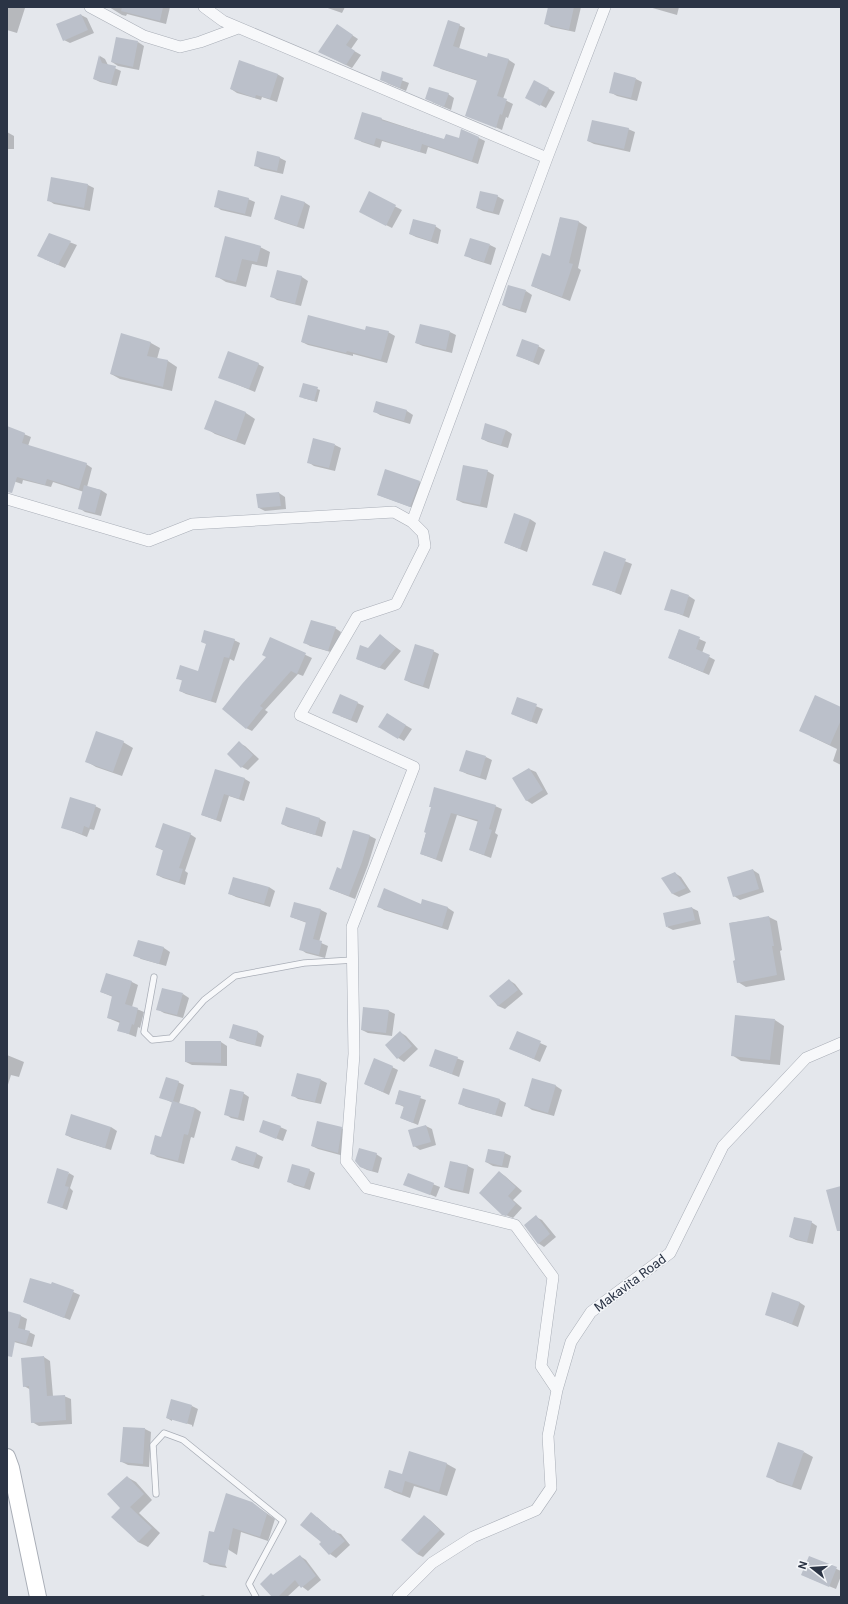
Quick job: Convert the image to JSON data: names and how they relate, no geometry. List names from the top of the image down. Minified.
{"streets":{"street":["Makavita Road"]},"north":"left"}
